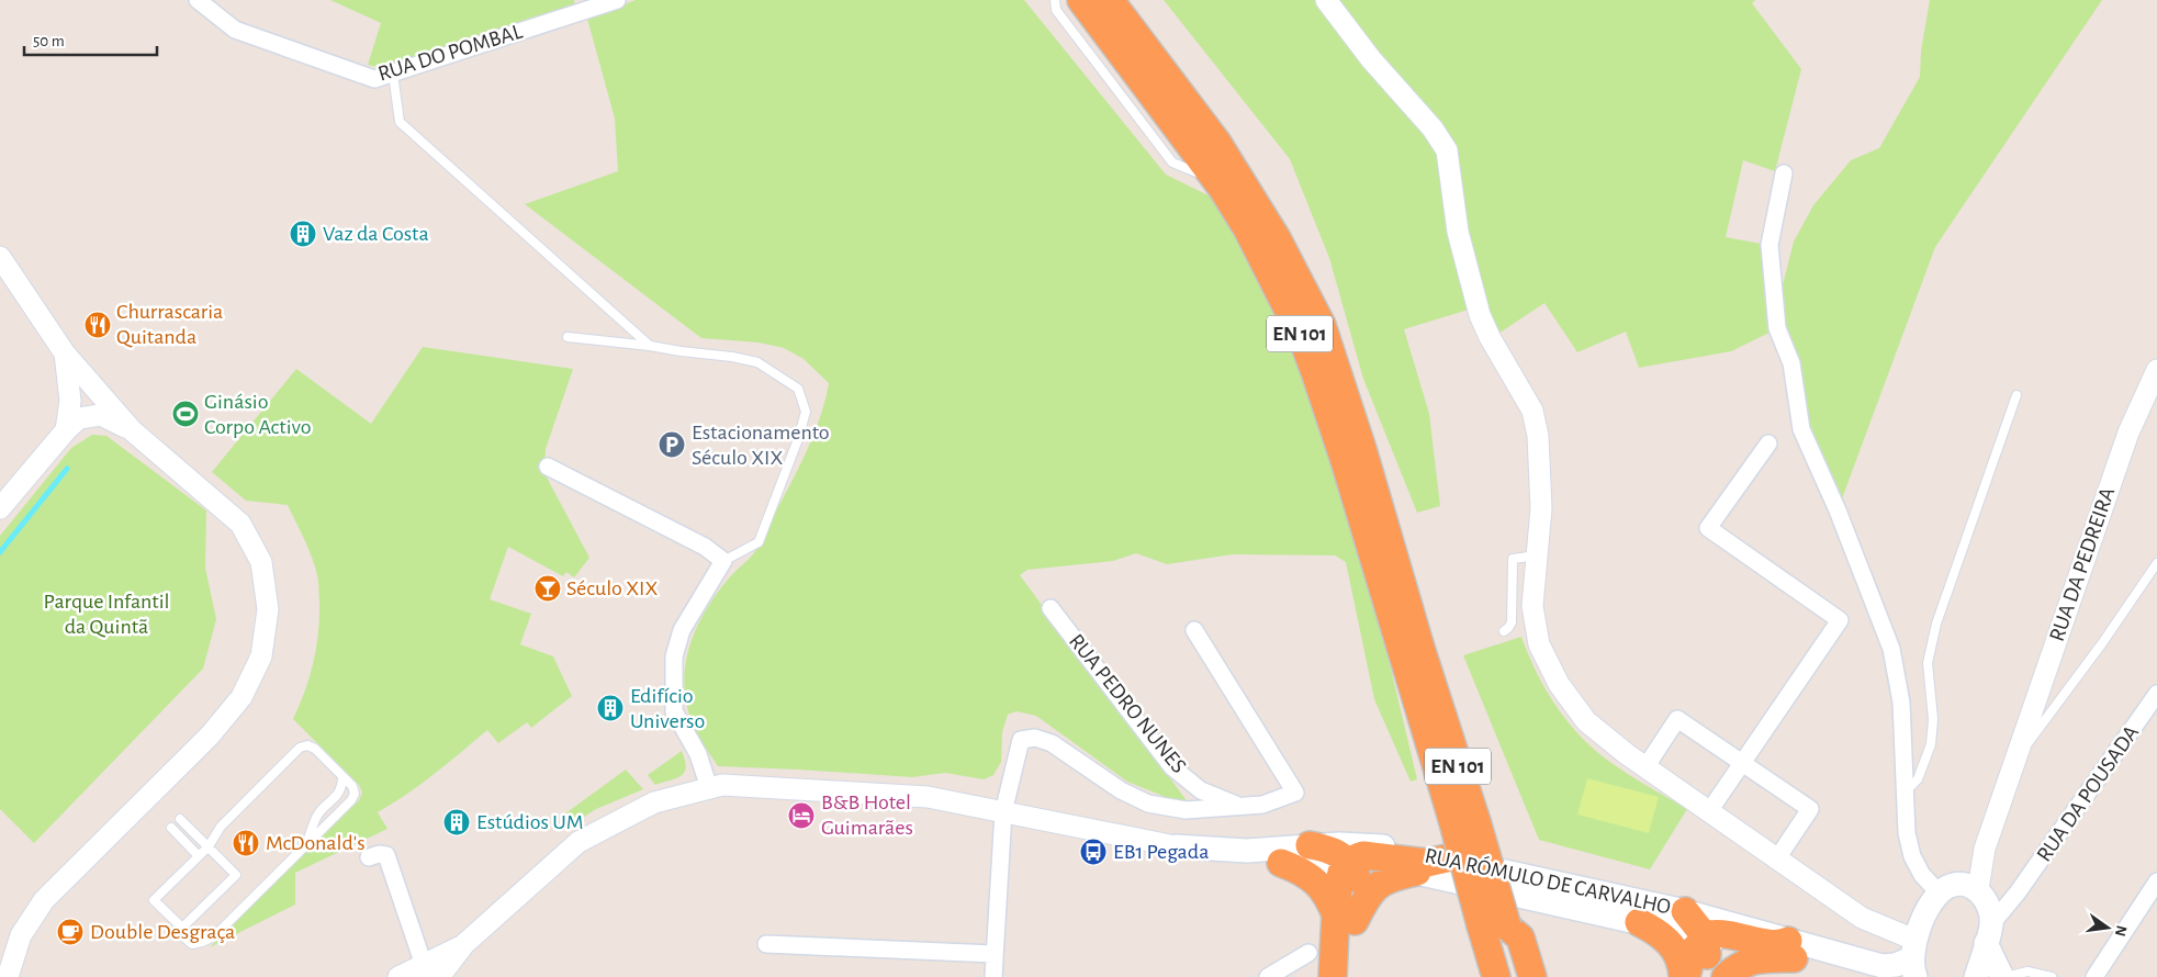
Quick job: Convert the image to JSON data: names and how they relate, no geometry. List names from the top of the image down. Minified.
{"streets":{"highway":["EN 101"],"main road":["RUA RÓMULO DE CARVALHO"],"street":["RUA DO POMBAL","RUA DA PEDREIRA","RUA PEDRO NUNES","RUA DA POUSADA"]},"parks":["Parque Infantil da Quintã"],"places":{"building":["Vaz da Costa","Edifício Universo","Estúdios UM"],"restaurant":["Churrascaria Quitanda","McDonald's"],"sports":["Ginásio Corpo Activo"],"parking":["Estacionamento Século XIX"],"bar":["Século XIX"],"hotel":["B&B Hotel Guimarães"],"bus stop":["EB1 Pegada"],"cafe":["Double Desgraça"]},"scale_bar":"50 m","north":"right"}
